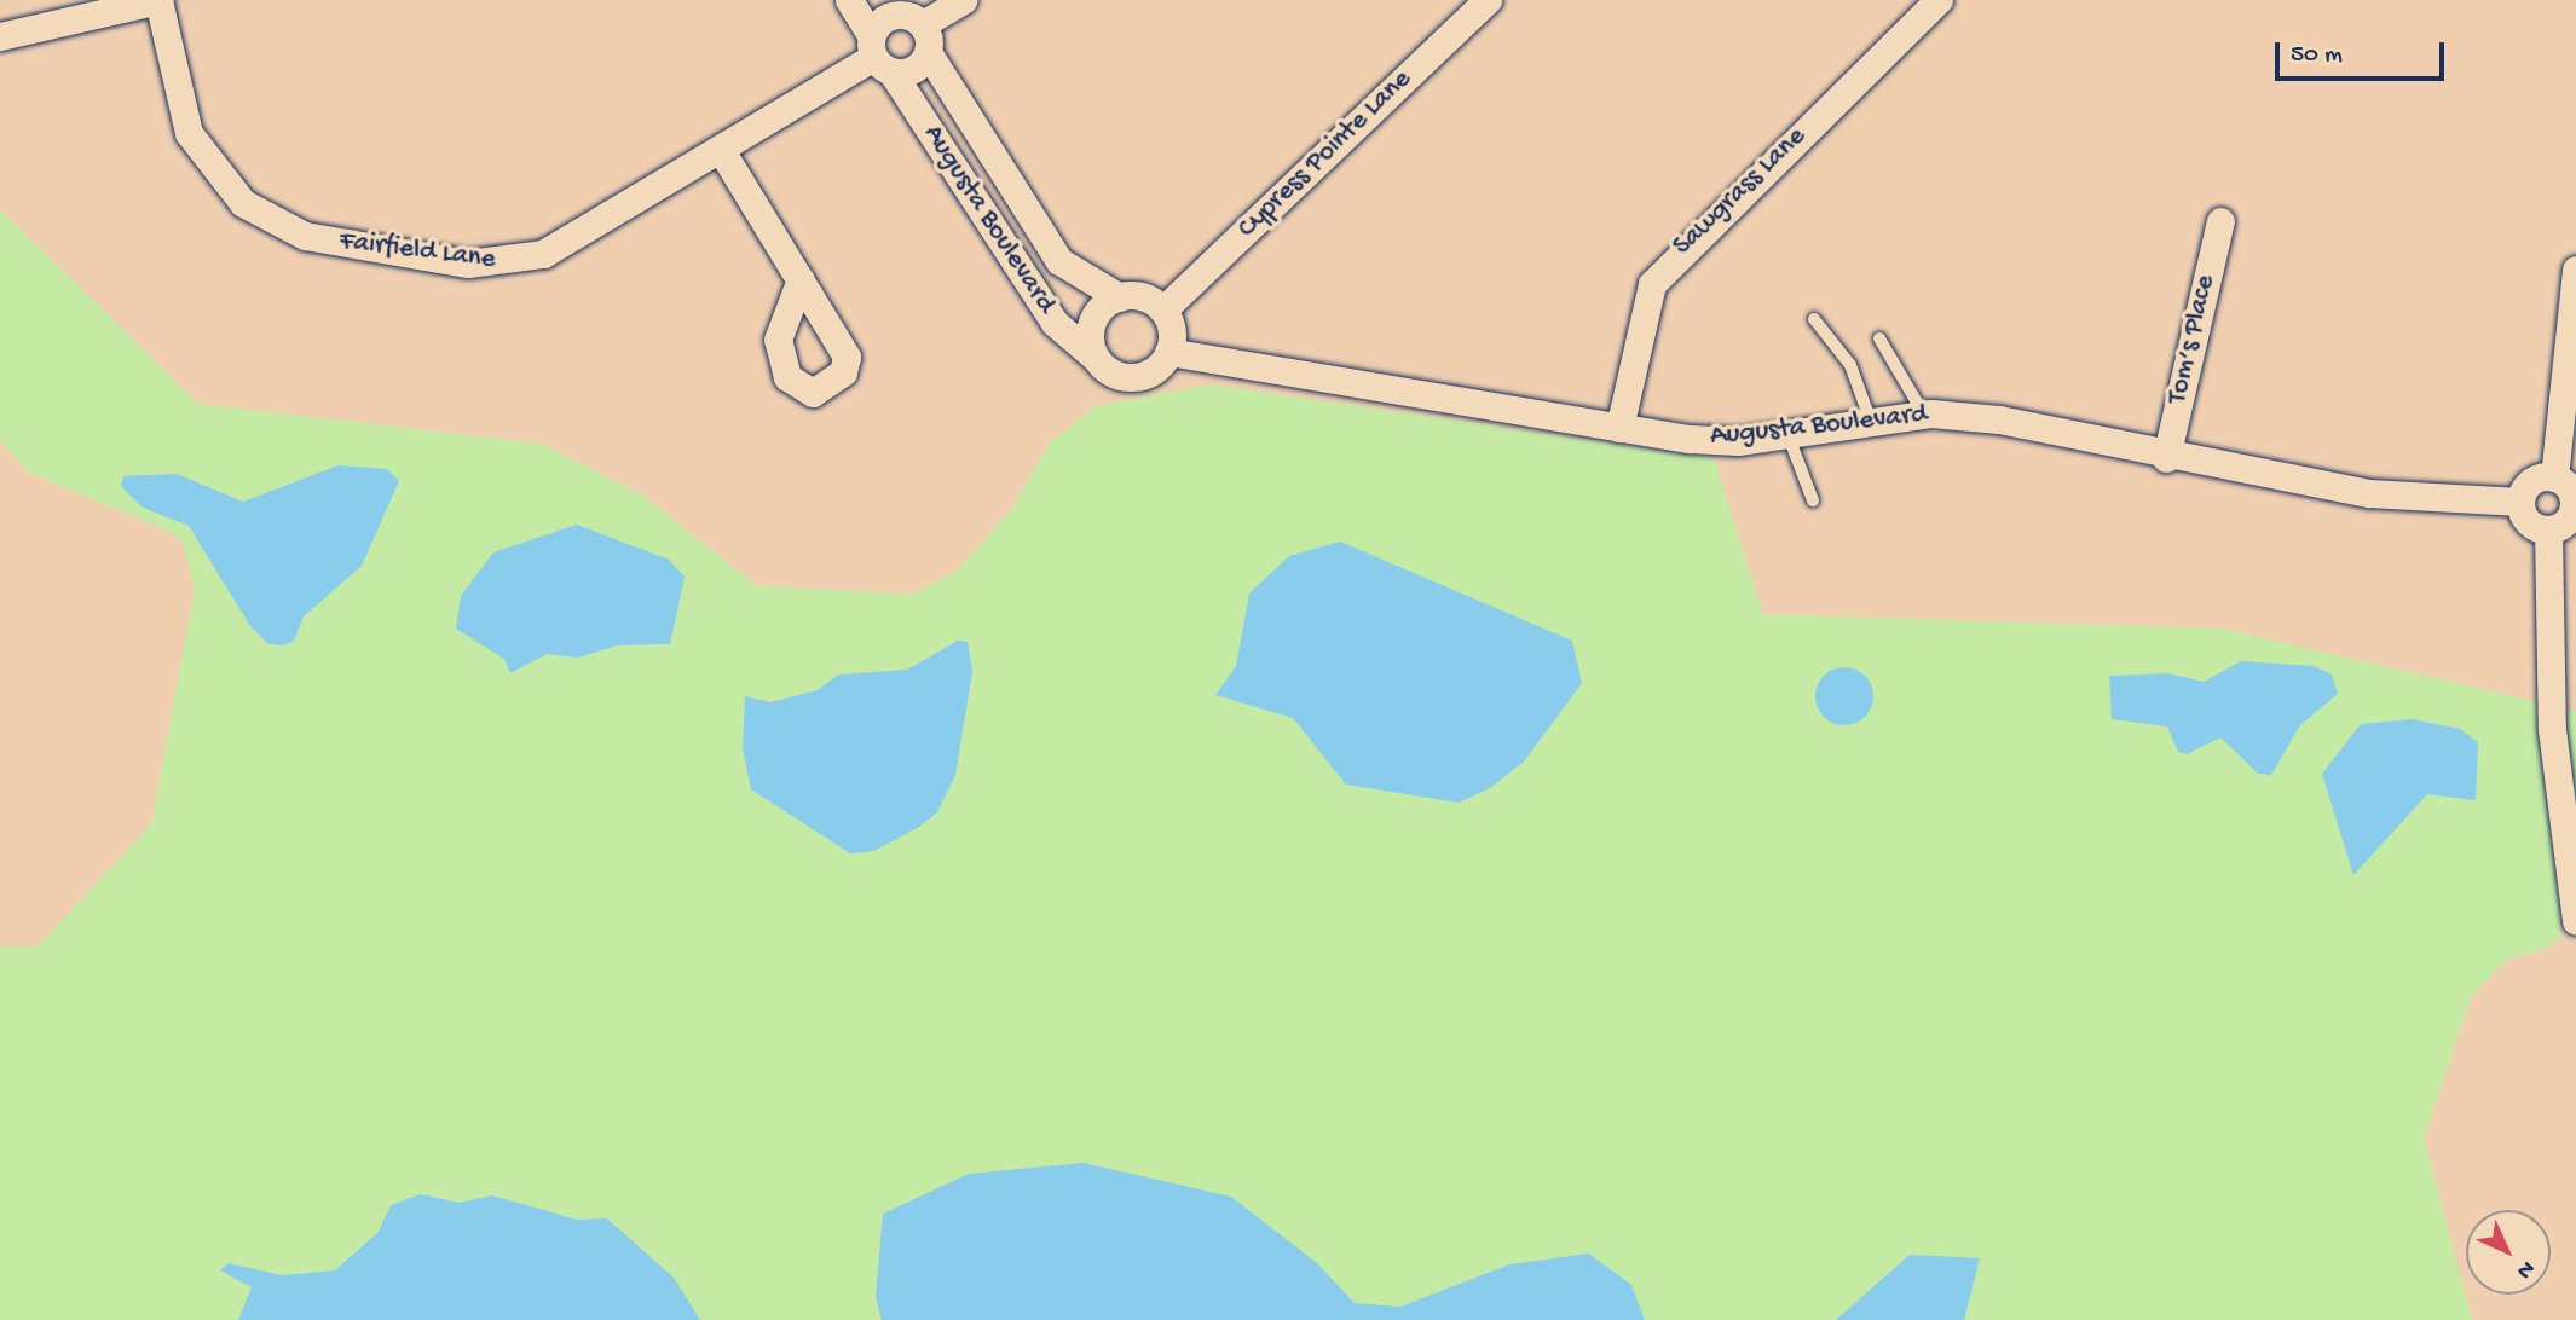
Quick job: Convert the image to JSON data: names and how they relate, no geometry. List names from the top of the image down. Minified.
{"streets":{"street":["Cypress Pointe Lane","Sawgrass Lane","Augusta Boulevard","Fairfield Lane","Tom’s Place"]},"crossings":[["Cypress Pointe Lane","Augusta Boulevard"],["Sawgrass Lane","Augusta Boulevard"],["Augusta Boulevard","Fairfield Lane"],["Augusta Boulevard","Tom’s Place"]],"scale_bar":"50 m","north":"bottom right"}
